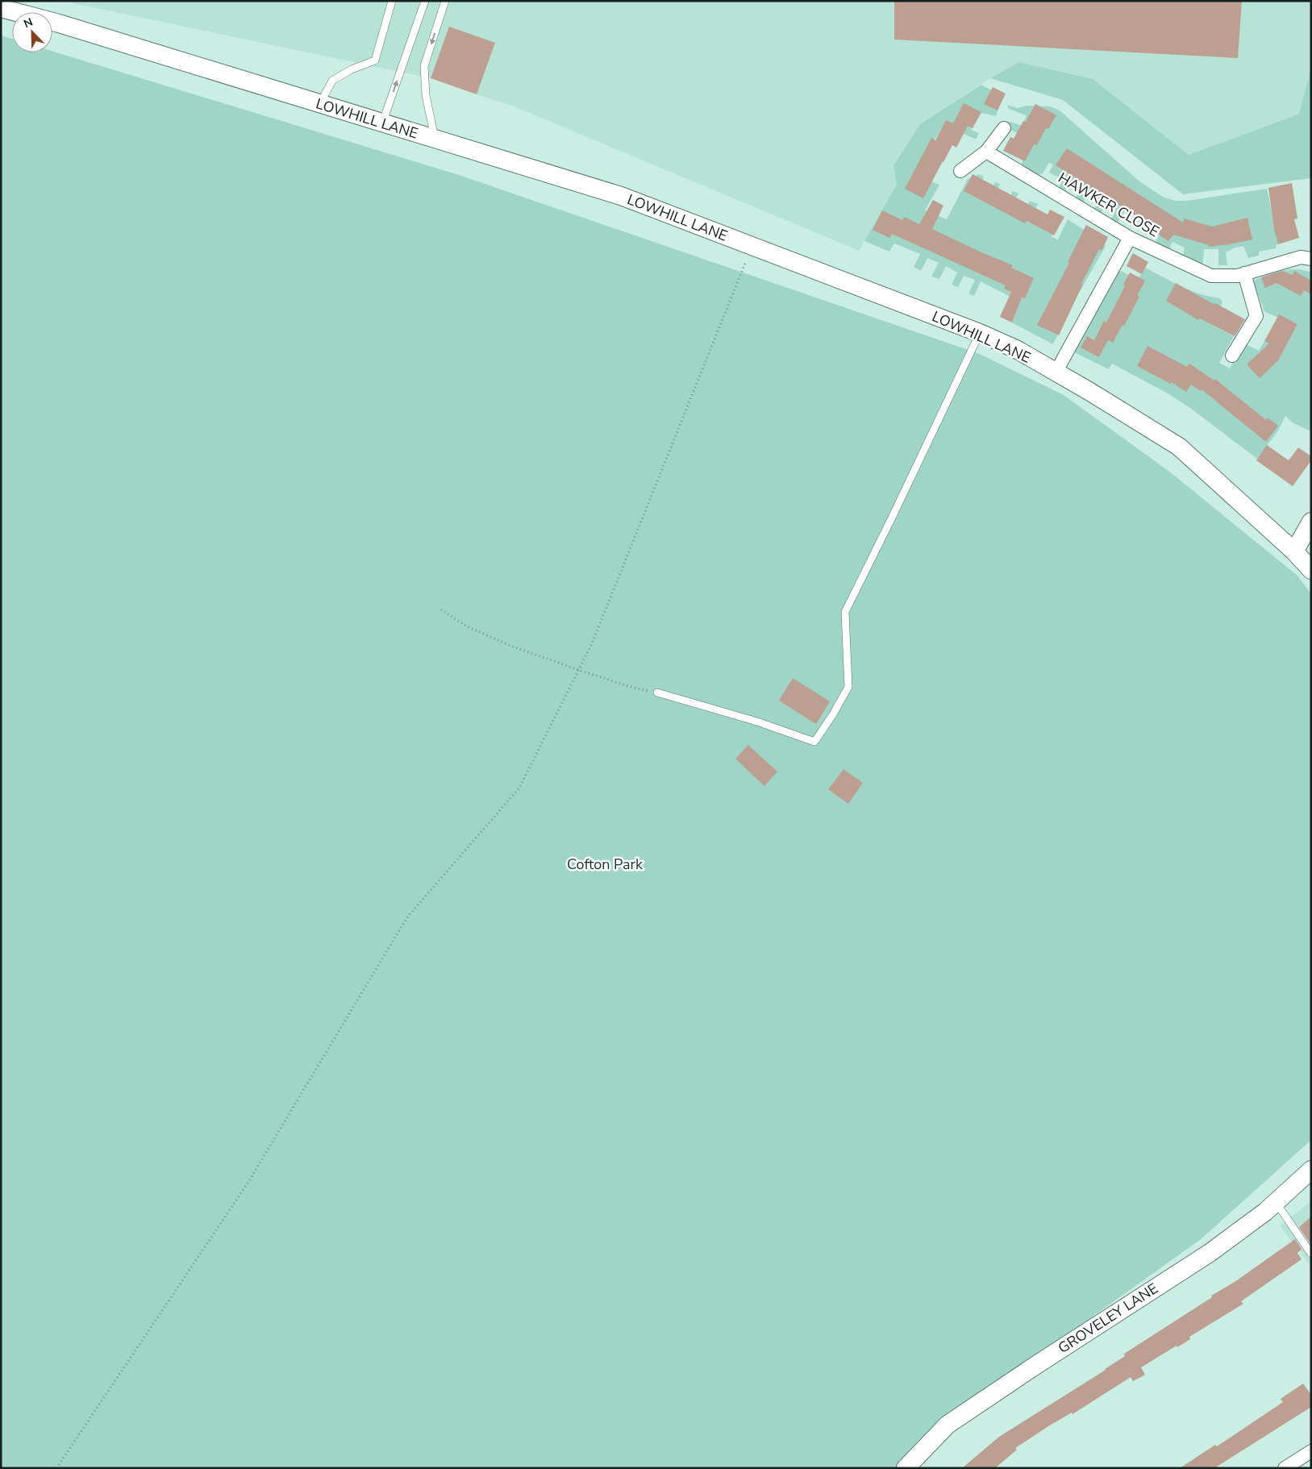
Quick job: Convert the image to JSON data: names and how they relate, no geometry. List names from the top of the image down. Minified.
{"streets":{"street":["LOWHILL LANE","HAWKER CLOSE","GROVELEY LANE"]},"parks":["Cofton Park"],"north":"top left"}
